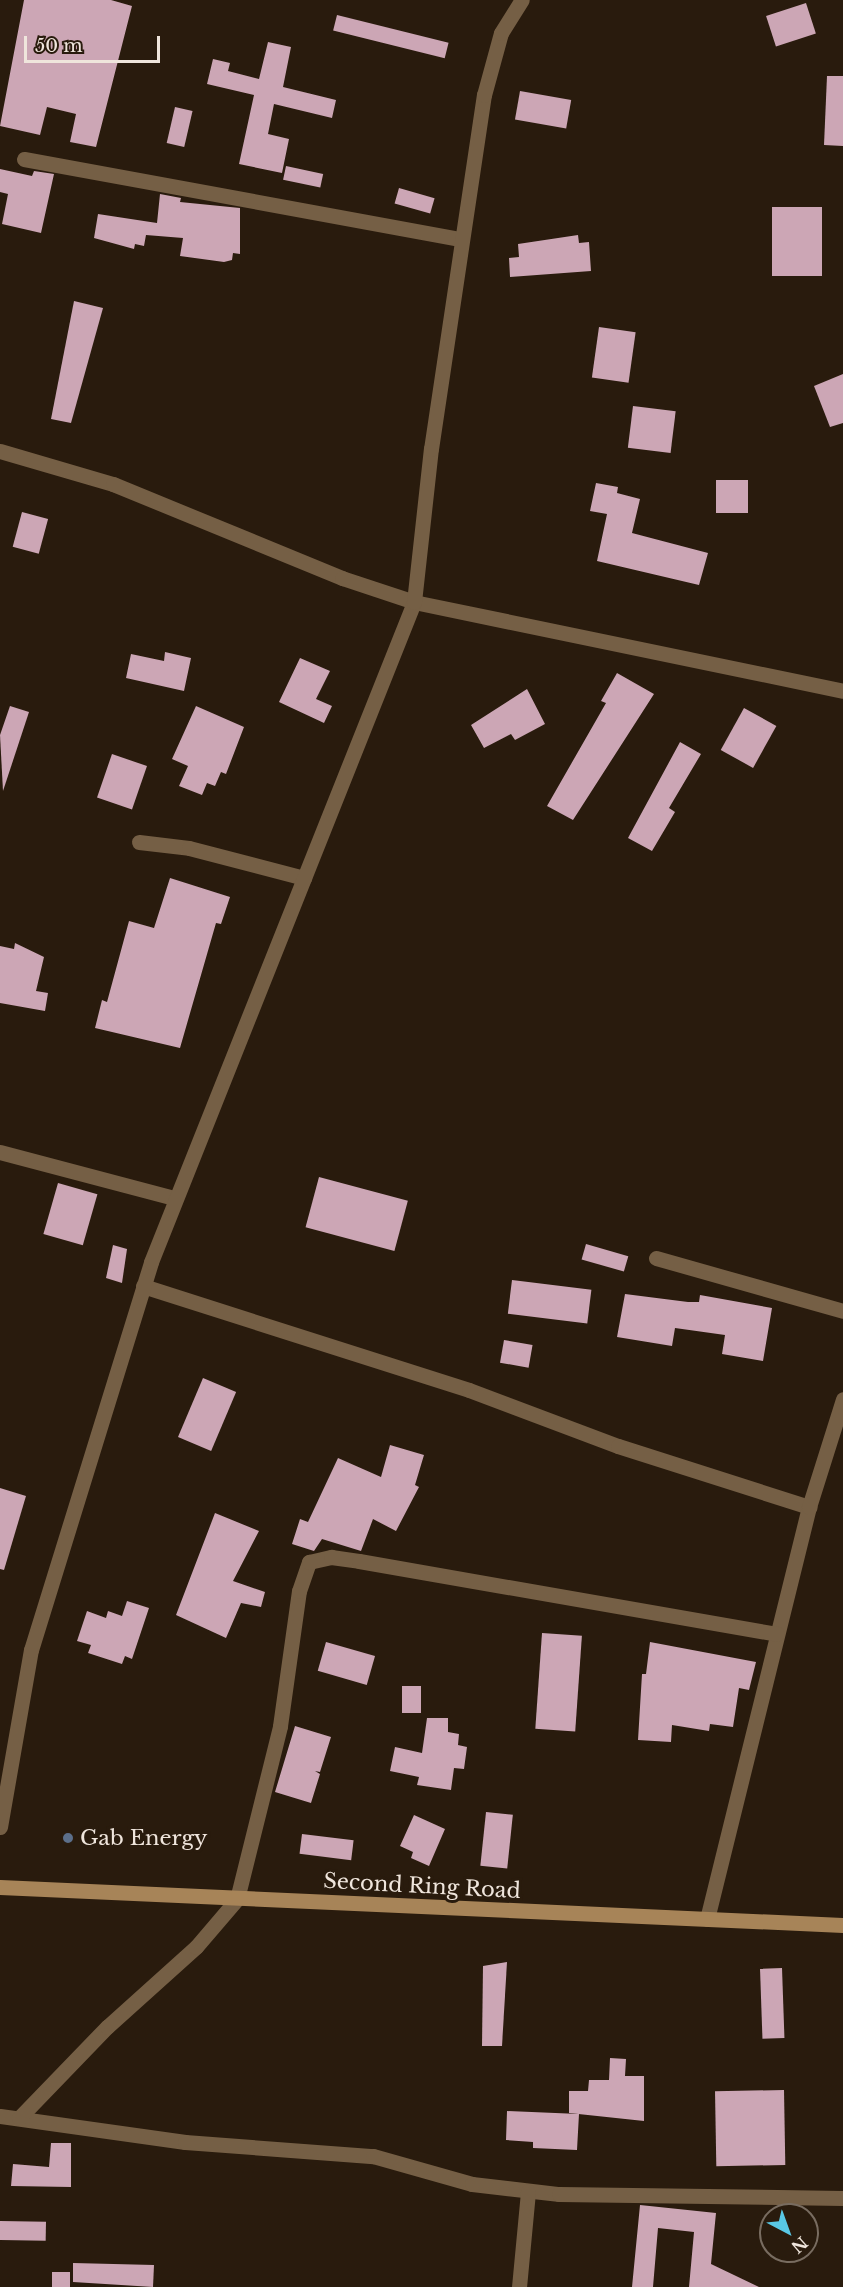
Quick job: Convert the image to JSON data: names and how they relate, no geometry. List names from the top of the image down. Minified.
{"streets":{"street":["Second Ring Road"]},"places":["Gab Energy"],"scale_bar":"50 m","north":"bottom right"}
